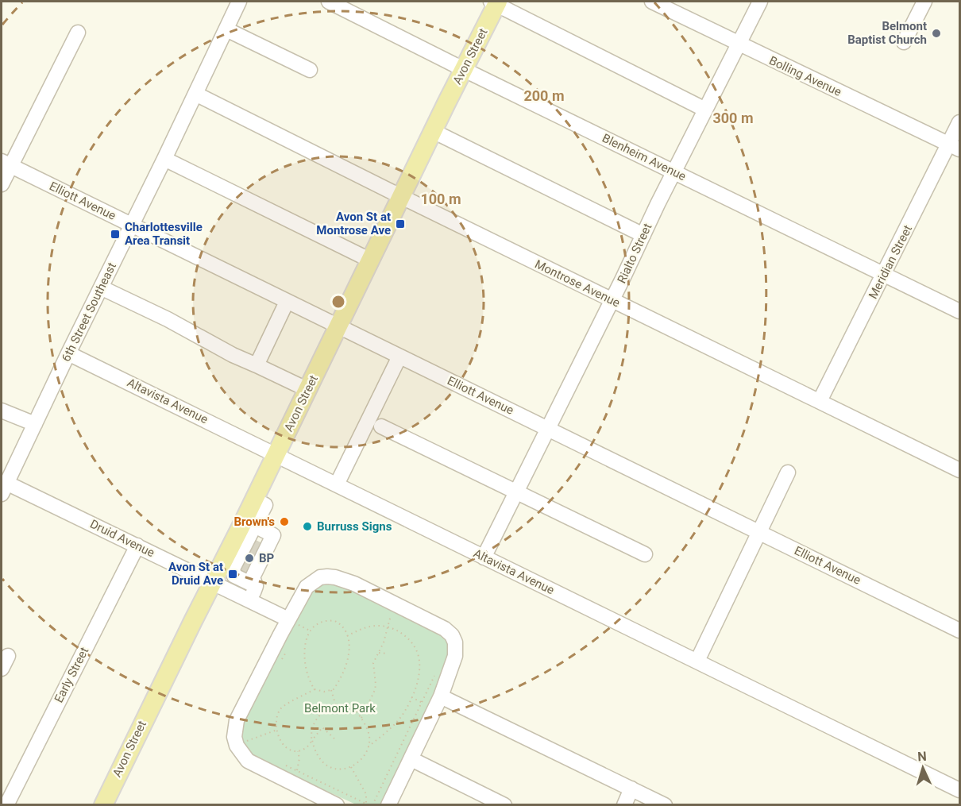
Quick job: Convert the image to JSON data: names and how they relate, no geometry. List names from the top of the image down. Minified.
{"streets":{"main road":["Avon Street"],"street":["Bolling Avenue","Blenheim Avenue","Elliott Avenue","Rialto Street","Meridian Street","Montrose Avenue","6th Street Southeast","Altavista Avenue","Druid Avenue","Early Street"]},"crossings":[["Avon Street","Blenheim Avenue"],["Avon Street","Elliott Avenue"],["Avon Street","Montrose Avenue"],["Avon Street","Altavista Avenue"],["Avon Street","Druid Avenue"],["Bolling Avenue","Rialto Street"],["Bolling Avenue","Meridian Street"],["Blenheim Avenue","Rialto Street"],["Blenheim Avenue","Meridian Street"],["Elliott Avenue","Rialto Street"],["Elliott Avenue","6th Street Southeast"],["Rialto Street","Montrose Avenue"],["Rialto Street","Altavista Avenue"],["Meridian Street","Montrose Avenue"],["Montrose Avenue","6th Street Southeast"],["6th Street Southeast","Altavista Avenue"],["6th Street Southeast","Druid Avenue"],["Druid Avenue","Early Street"]],"parks":["Belmont Park"],"places":{"other":["Belmont Baptist Church","Brown's","Burruss Signs","BP"],"transit":["Avon St at Montrose Ave","Charlottesville Area Transit","Avon St at Druid Ave"]},"north":"top","rings":["200 m","300 m","100 m"]}
